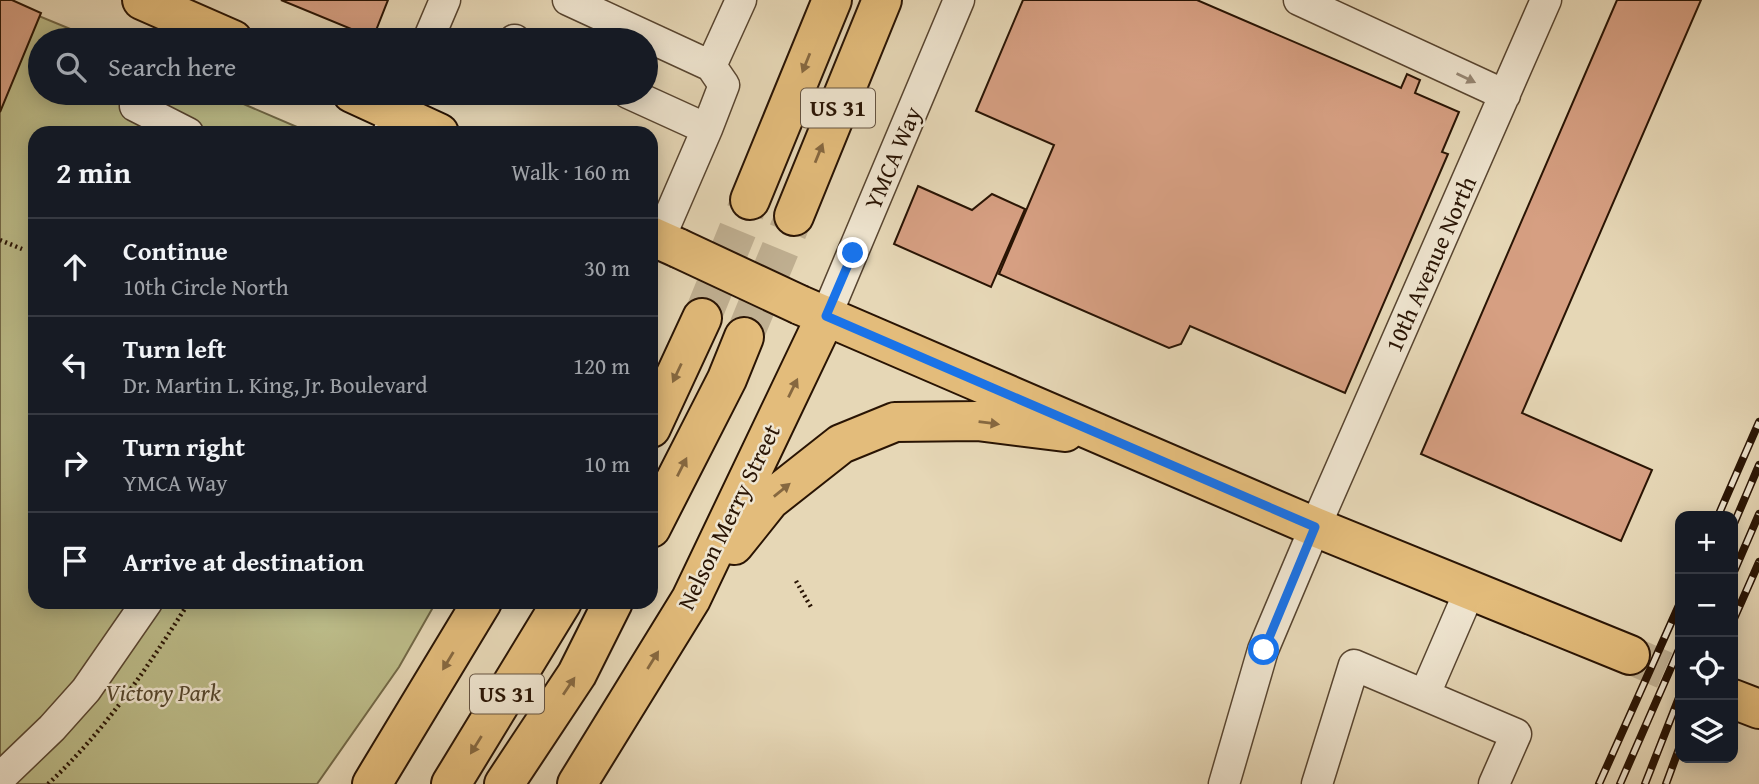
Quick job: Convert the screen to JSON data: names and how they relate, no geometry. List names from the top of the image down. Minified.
{"streets":{"main road":["US 31","Nelson Merry Street"],"street":["YMCA Way","10th Avenue North"]},"crossings":[["YMCA Way","Nelson Merry Street"]],"parks":["Victory Park"],"page":{"search":"Search here","heading":["2 min","Walk · 160 m"],"list":[["Continue","10th Circle North","30 m"],["Turn left","Dr. Martin L. King, Jr. Boulevard","120 m"],["Turn right","YMCA Way","10 m"],"Arrive at destination"],"map_buttons":["+","−"]}}
